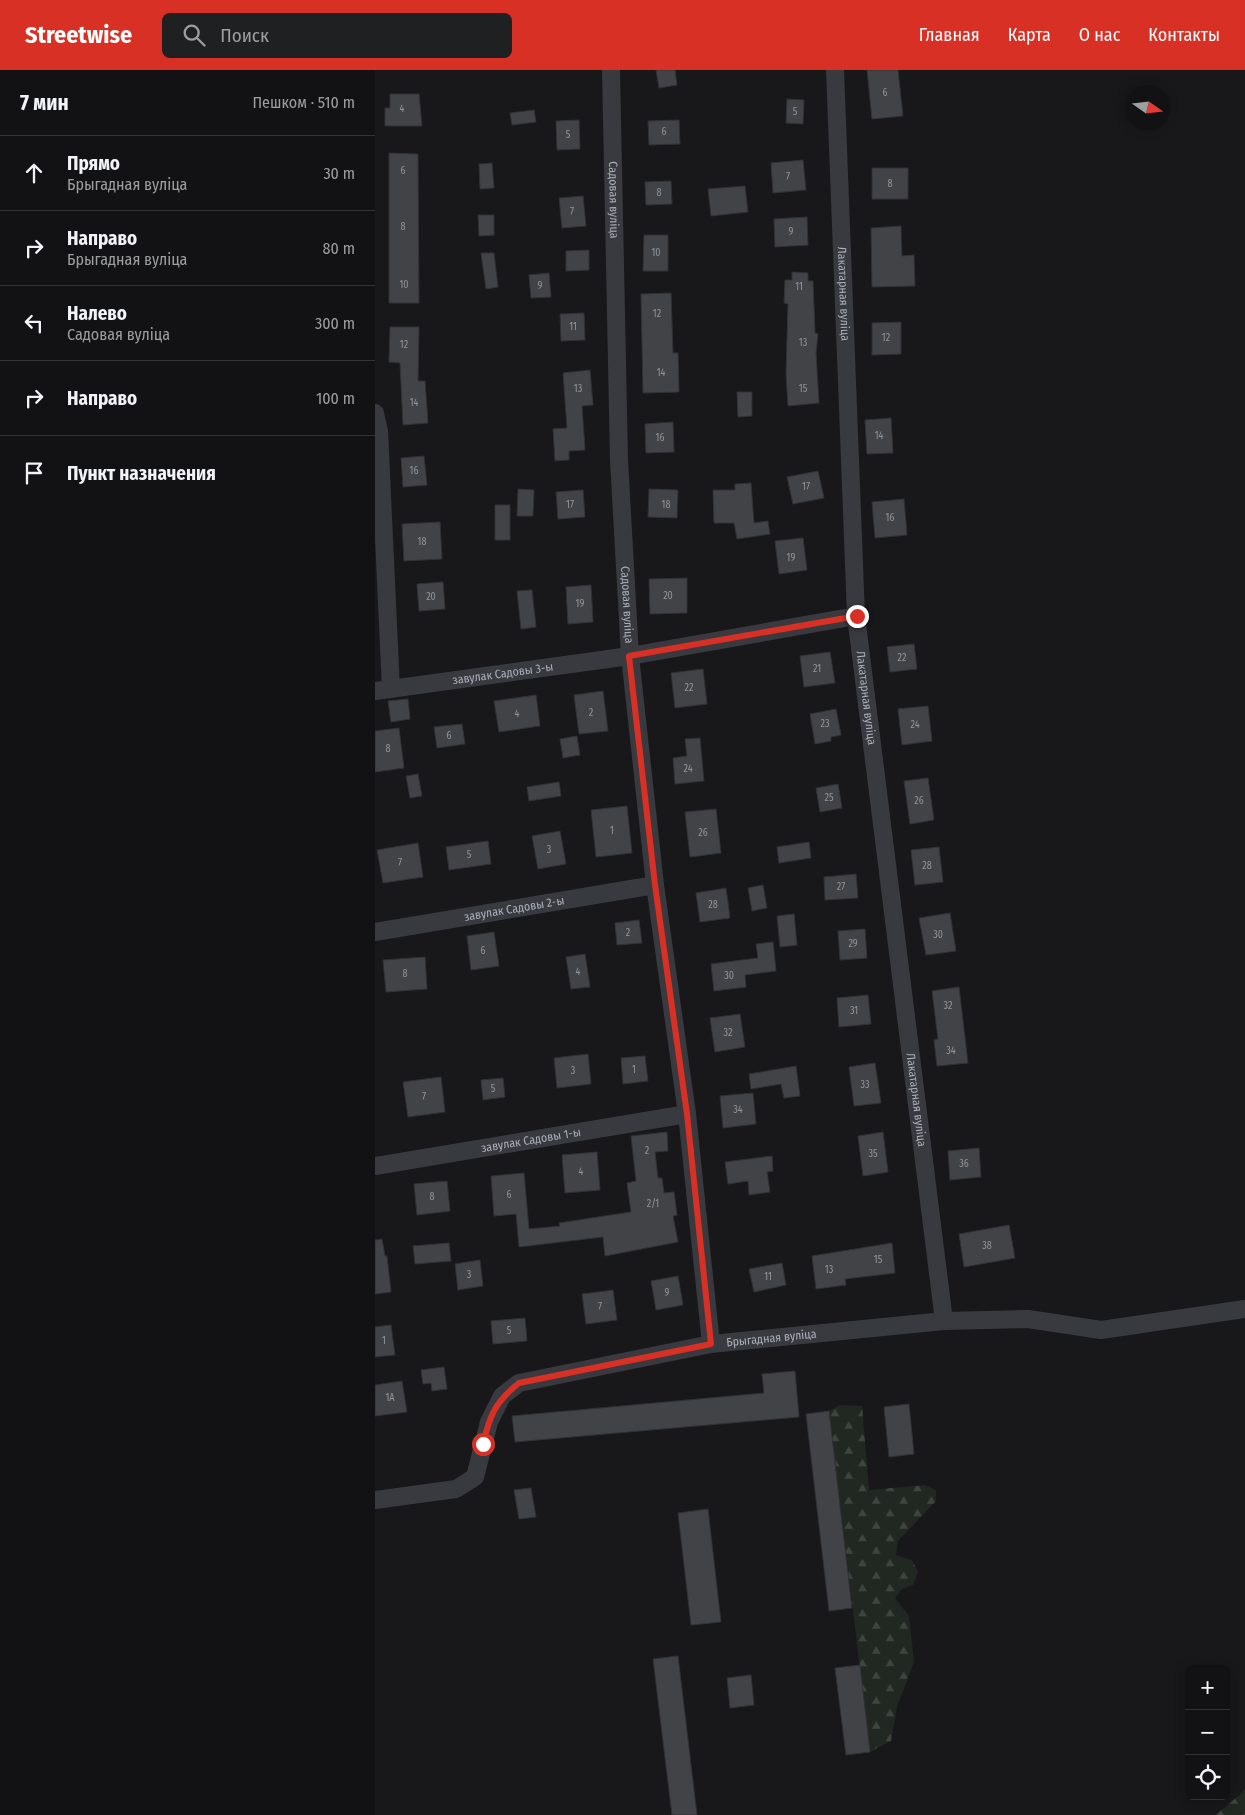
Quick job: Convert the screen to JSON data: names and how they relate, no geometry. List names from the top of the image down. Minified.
{"streets":{"street":["Садовая вуліца","Лакатарная вуліца","завулак Садовы 3-ы","завулак Садовы 2-ы","завулак Садовы 1-ы","Брыгадная вуліца"]},"crossings":[["Садовая вуліца","завулак Садовы 3-ы"],["Садовая вуліца","завулак Садовы 2-ы"],["Садовая вуліца","завулак Садовы 1-ы"],["Садовая вуліца","Брыгадная вуліца"],["Лакатарная вуліца","завулак Садовы 3-ы"],["Лакатарная вуліца","Брыгадная вуліца"]],"house_numbers":["6","4","5","6","5","6","7","8","8","7","8","9","10","10","9","11","12","11","12","13","12","14","13","15","14","14","16","16","17","17","18","16","18","19","20","20","19","22","21","22","2","4","23","24","6","8","24","25","26","1","26","3","5","7","28","27","28","2","30","29","6","4","8","30","32","31","32","34","1","3","33","5","7","34","2","35","36","4","6","8","2/1","38","15","13","3","11","9","7","5","1","1A"],"north":"right","page":{"header":"Streetwise","search":"Поиск","nav":["Главная","Карта","О нас","Контакты"],"heading":["7 мин","Пешком · 510 m"],"list":[["Прямо","Брыгадная вуліца","30 m"],["Направо","Брыгадная вуліца","80 m"],["Налево","Садовая вуліца","300 m"],["Направо","100 m"],"Пункт назначения"],"map_buttons":["+","−"]}}
